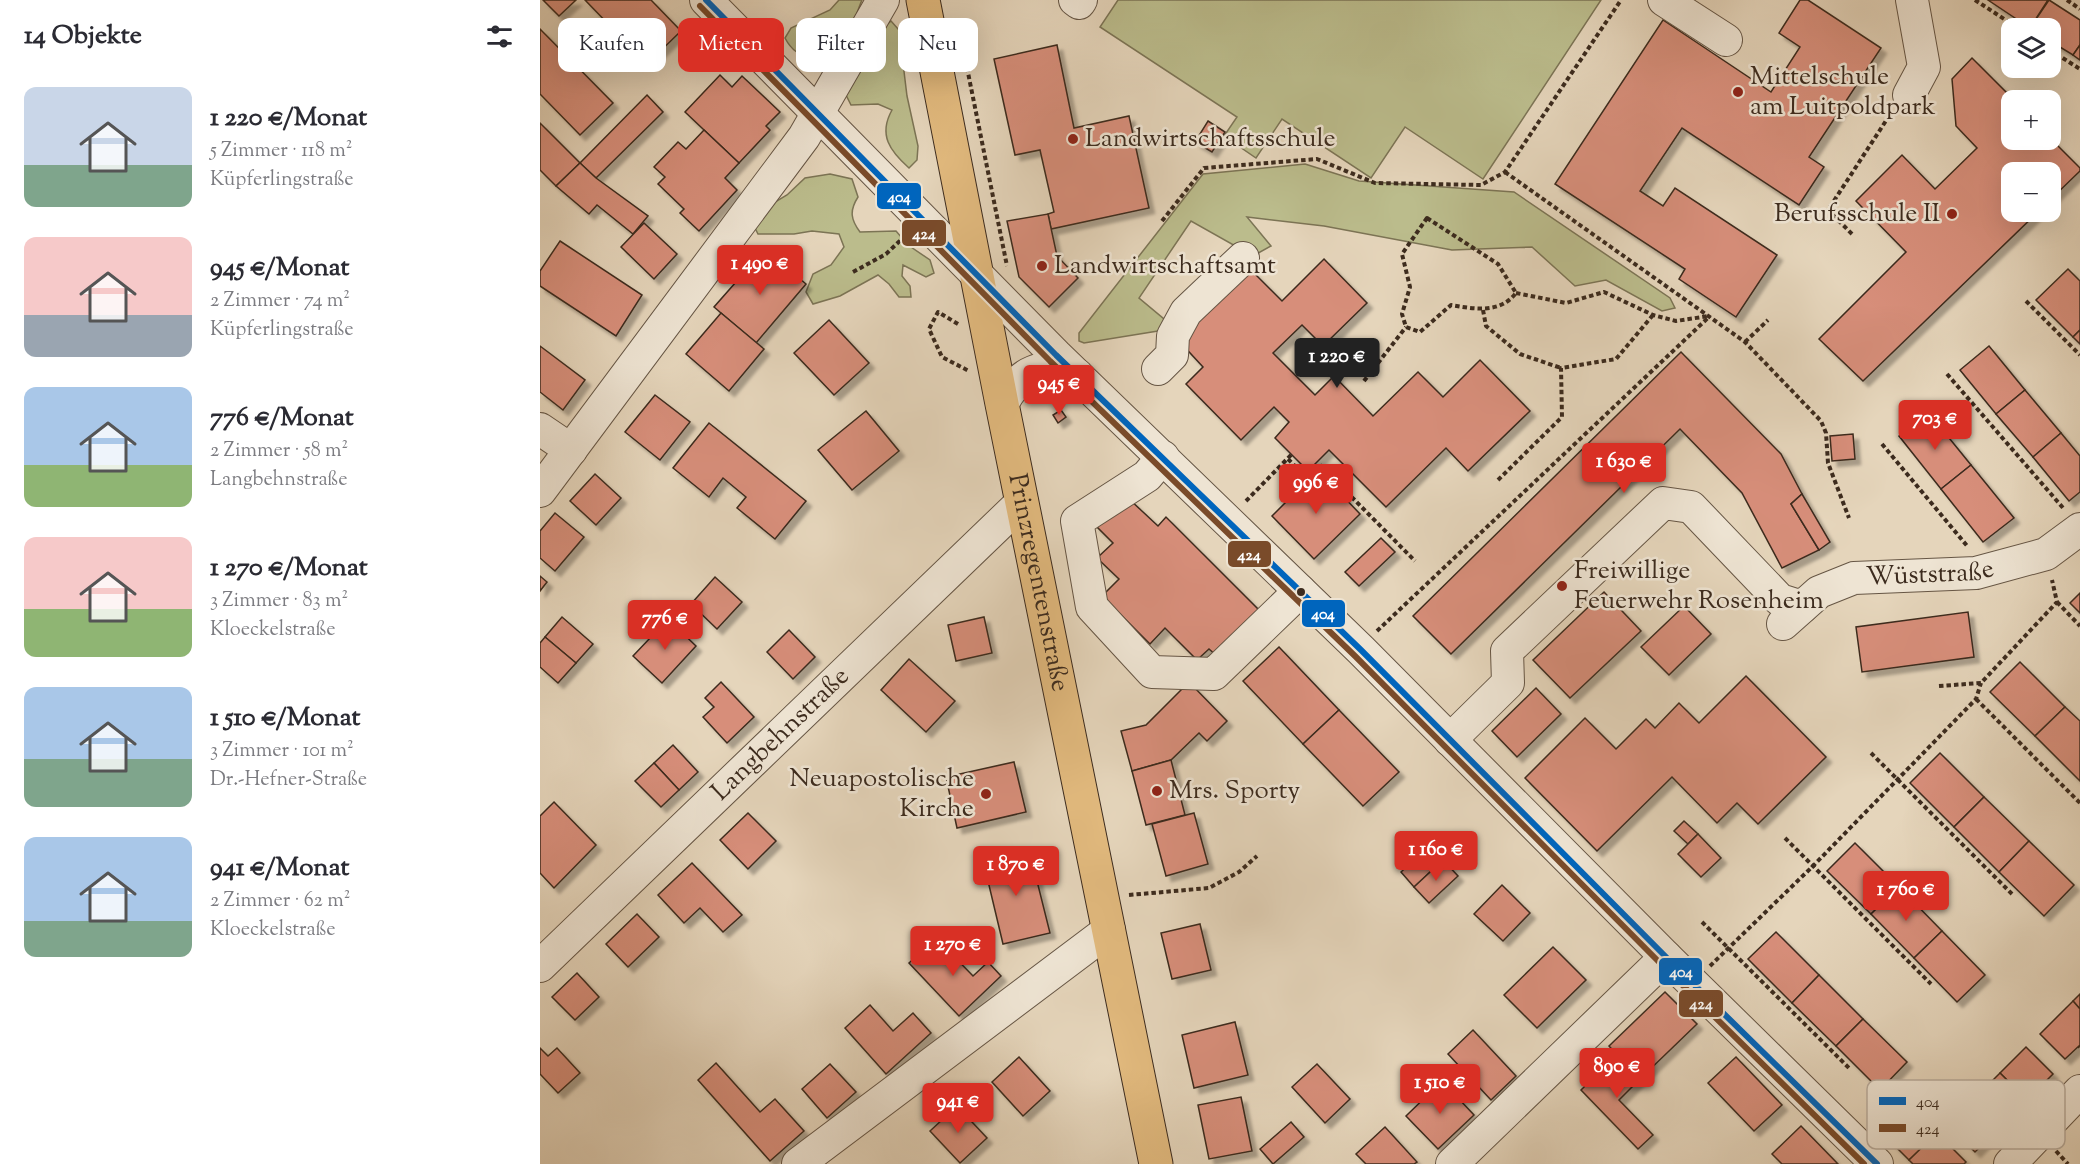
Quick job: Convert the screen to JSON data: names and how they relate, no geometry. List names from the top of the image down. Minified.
{"streets":{"main road":["Prinzregentenstraße"],"street":["Wüststraße","Langbehnstraße"]},"crossings":[["Prinzregentenstraße","Langbehnstraße"]],"places":["Mittelschule am Luitpoldpark","Landwirtschaftsschule","Berufsschule II","Landwirtschaftsamt","Freiwillige Feuerwehr Rosenheim","Mrs. Sporty","Neuapostolische Kirche"],"lines":["transit line 404","transit line 424"],"legend":["404","424"],"page":{"heading":"14 Objekte","map_buttons":["+","−"],"chip":["Kaufen","Mieten","Filter","Neu"],"list":[{"name":"1 220 €/Monat","note":"5 Zimmer · 118 m² · Küpferlingstraße"},{"name":"945 €/Monat","note":"2 Zimmer · 74 m² · Küpferlingstraße"},{"name":"776 €/Monat","note":"2 Zimmer · 58 m² · Langbehnstraße"},{"name":"1 270 €/Monat","note":"3 Zimmer · 83 m² · Kloeckelstraße"},{"name":"1 510 €/Monat","note":"3 Zimmer · 101 m² · Dr.-Hefner-Straße"},{"name":"941 €/Monat","note":"2 Zimmer · 62 m² · Kloeckelstraße"}],"price":["1 490 €","1 220 €","945 €","703 €","1 630 €","996 €","776 €","1 160 €","1 870 €","1 760 €","1 270 €","890 €","1 510 €","941 €"]}}
